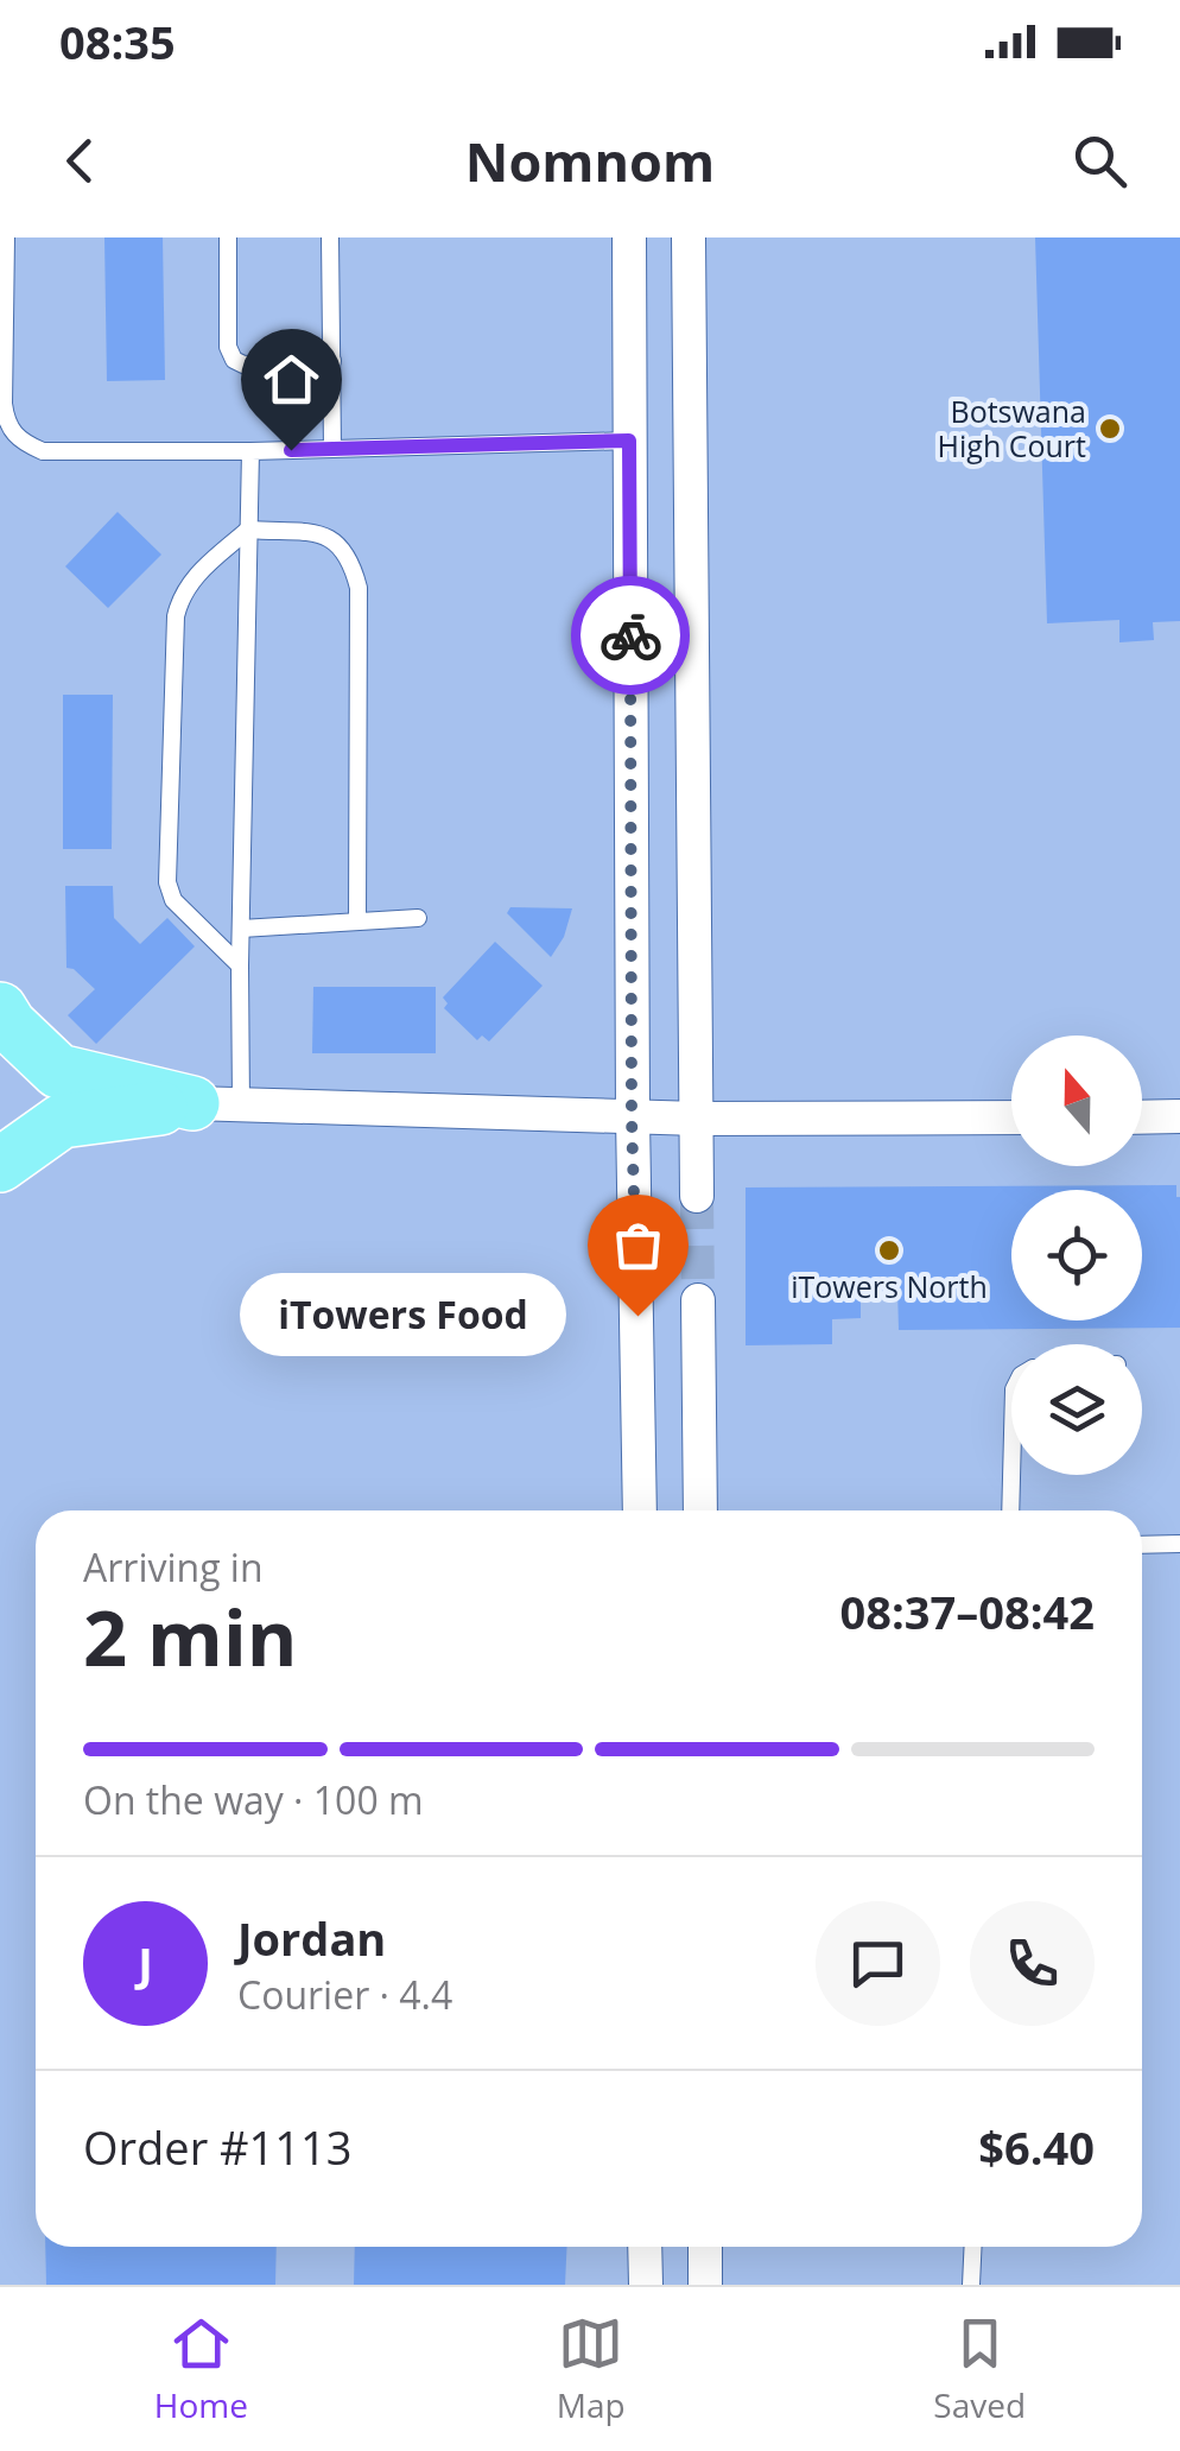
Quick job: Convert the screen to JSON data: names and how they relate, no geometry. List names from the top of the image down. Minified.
{"places":["Botswana High Court","iTowers North","iTowers Food"],"north":"top","page":{"status":"08:35","header":"Nomnom","bubble":"iTowers Food","heading":["2 min","Arriving in","08:37–08:42"],"panel":["Jordan","Courier · 4.4","Order #1113","$6.40"],"bar":"On the way · 100 m","round":"J","tabs":["Home","Map","Saved"]}}
